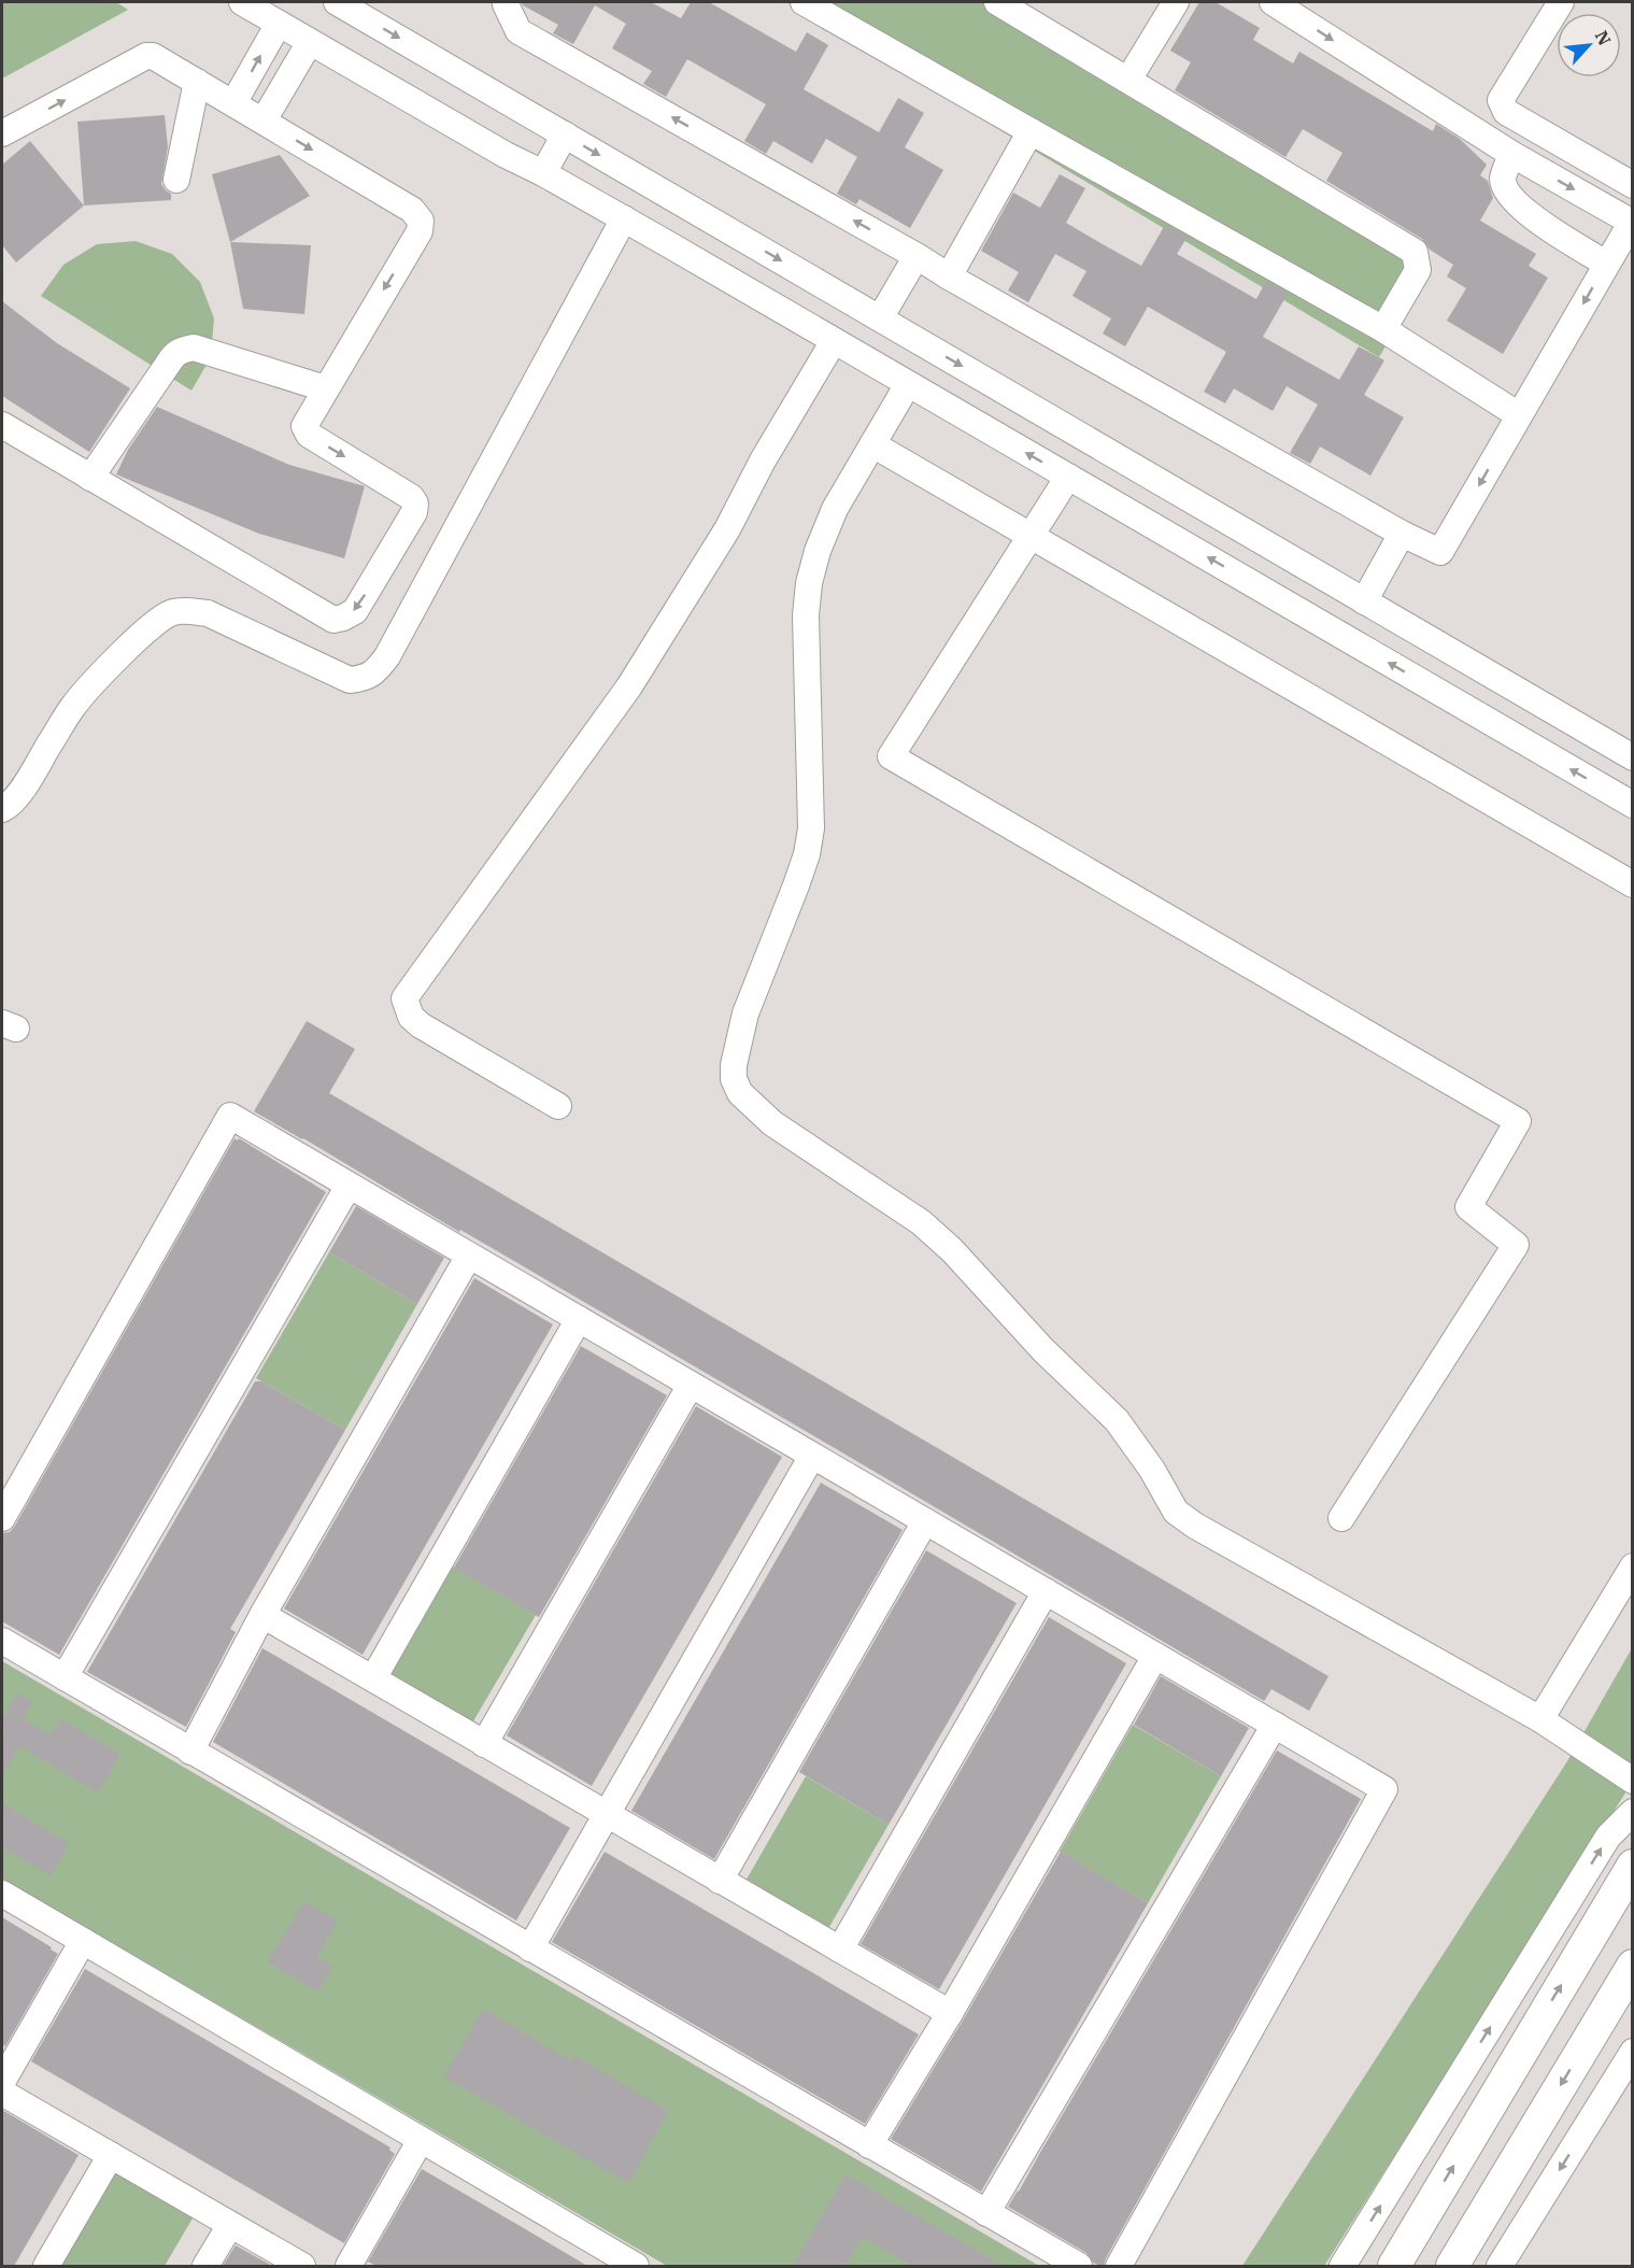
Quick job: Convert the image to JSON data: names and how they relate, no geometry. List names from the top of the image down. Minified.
{"north":"top right"}
